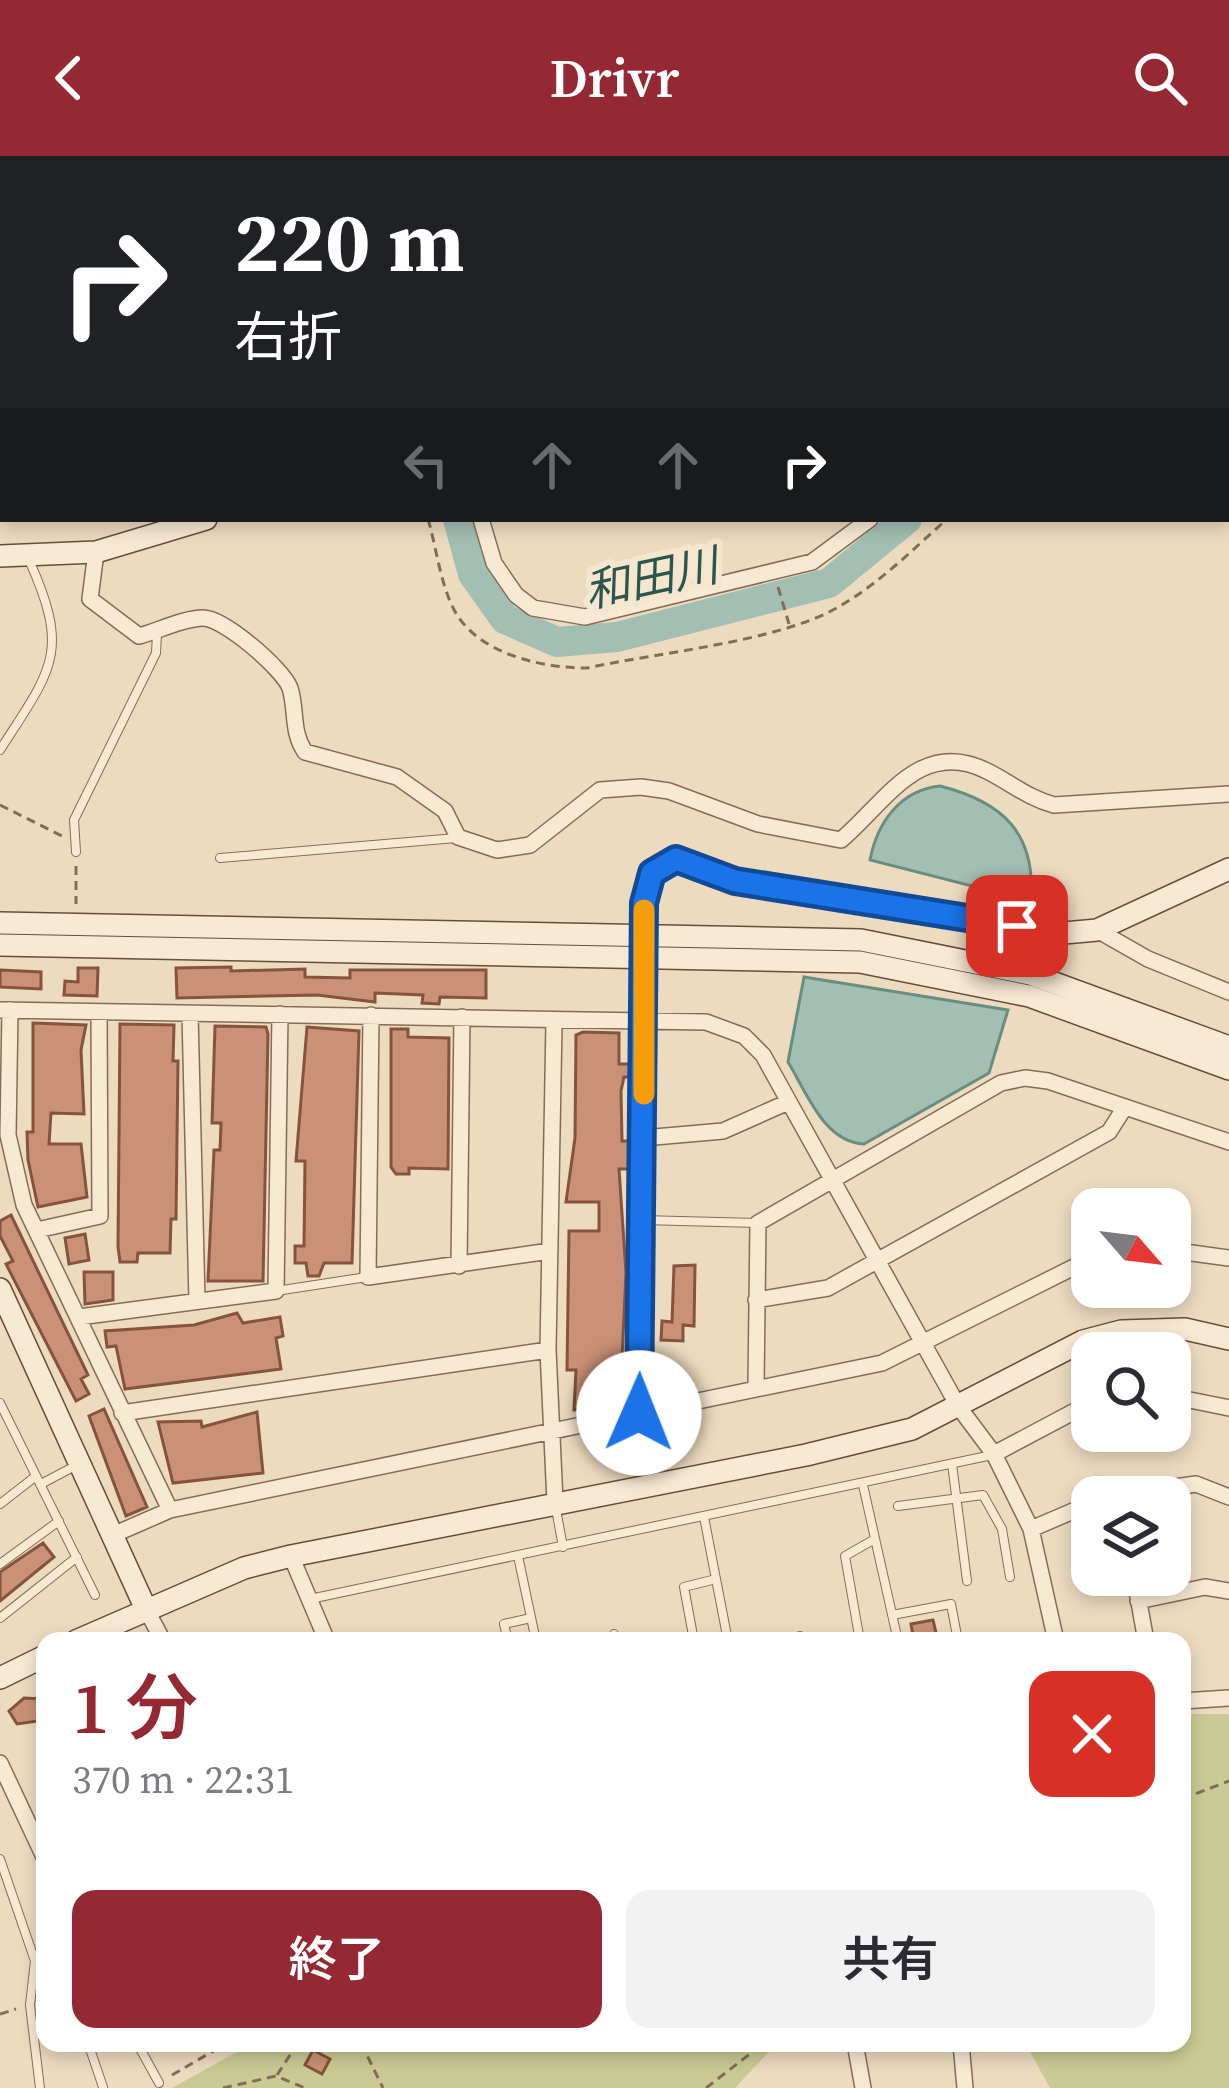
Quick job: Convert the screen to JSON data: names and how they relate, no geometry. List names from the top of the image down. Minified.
{"water":["和田川"],"north":"bottom right","page":{"header":"Drivr","turn":["220 m","右折"],"heading":["1 分","370 m · 22:31"],"buttons":["終了","共有"]}}
